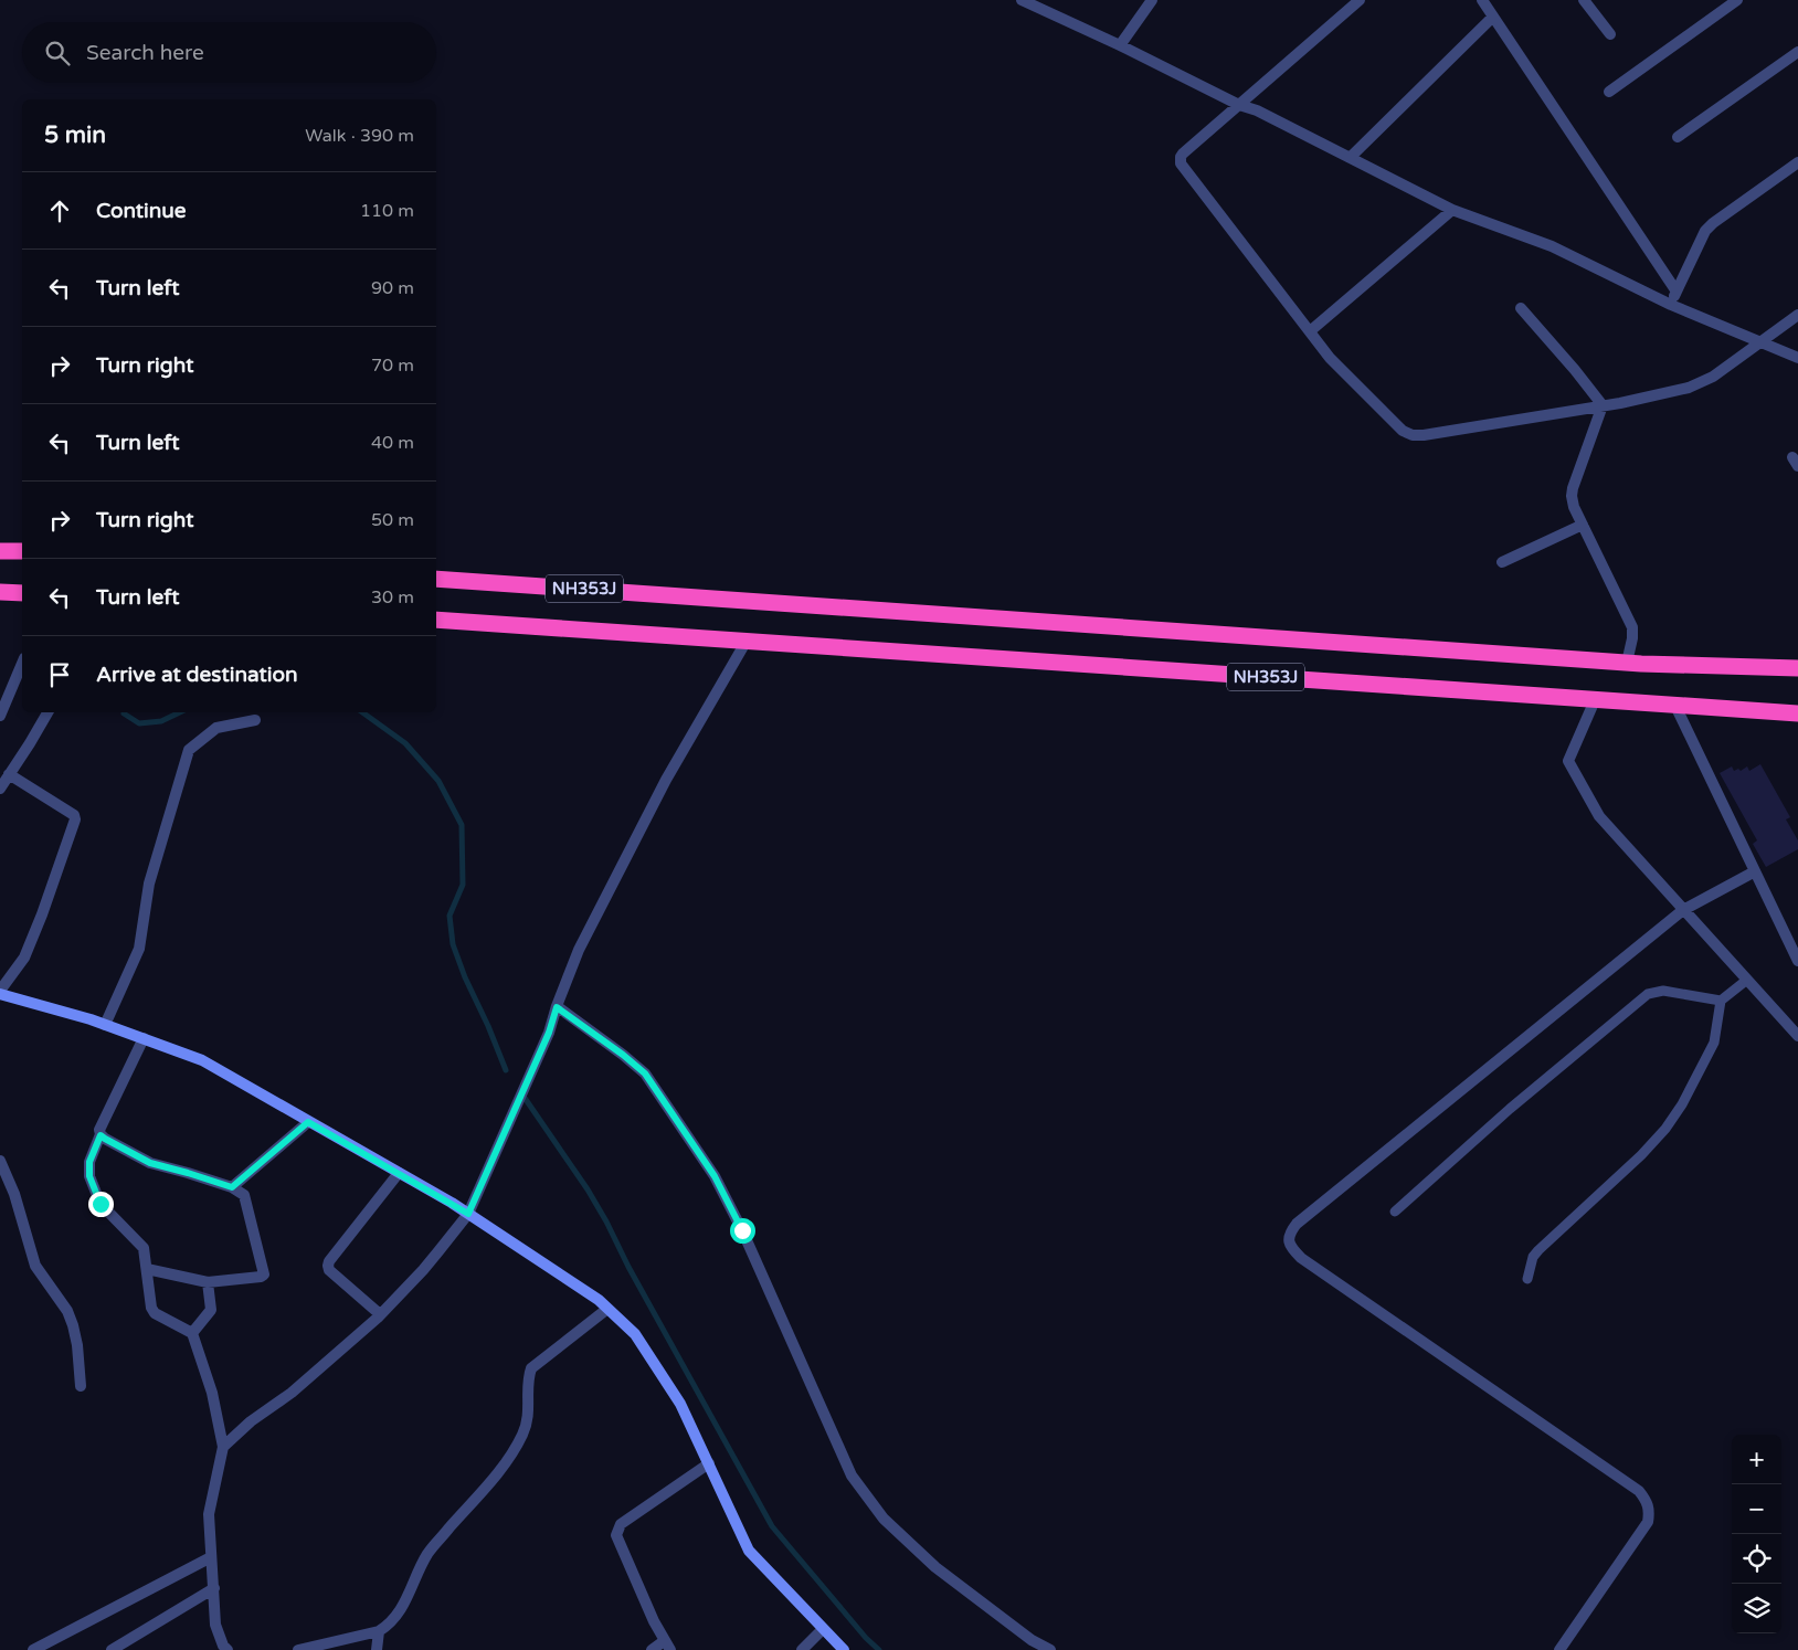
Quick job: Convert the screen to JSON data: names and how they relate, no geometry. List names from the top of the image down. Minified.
{"streets":{"highway":["NH353J"]},"page":{"search":"Search here","heading":["5 min","Walk · 390 m"],"list":[["Continue","110 m"],["Turn left","90 m"],["Turn right","70 m"],["Turn left","40 m"],["Turn right","50 m"],["Turn left","30 m"],"Arrive at destination"],"map_buttons":["+","−"]}}
